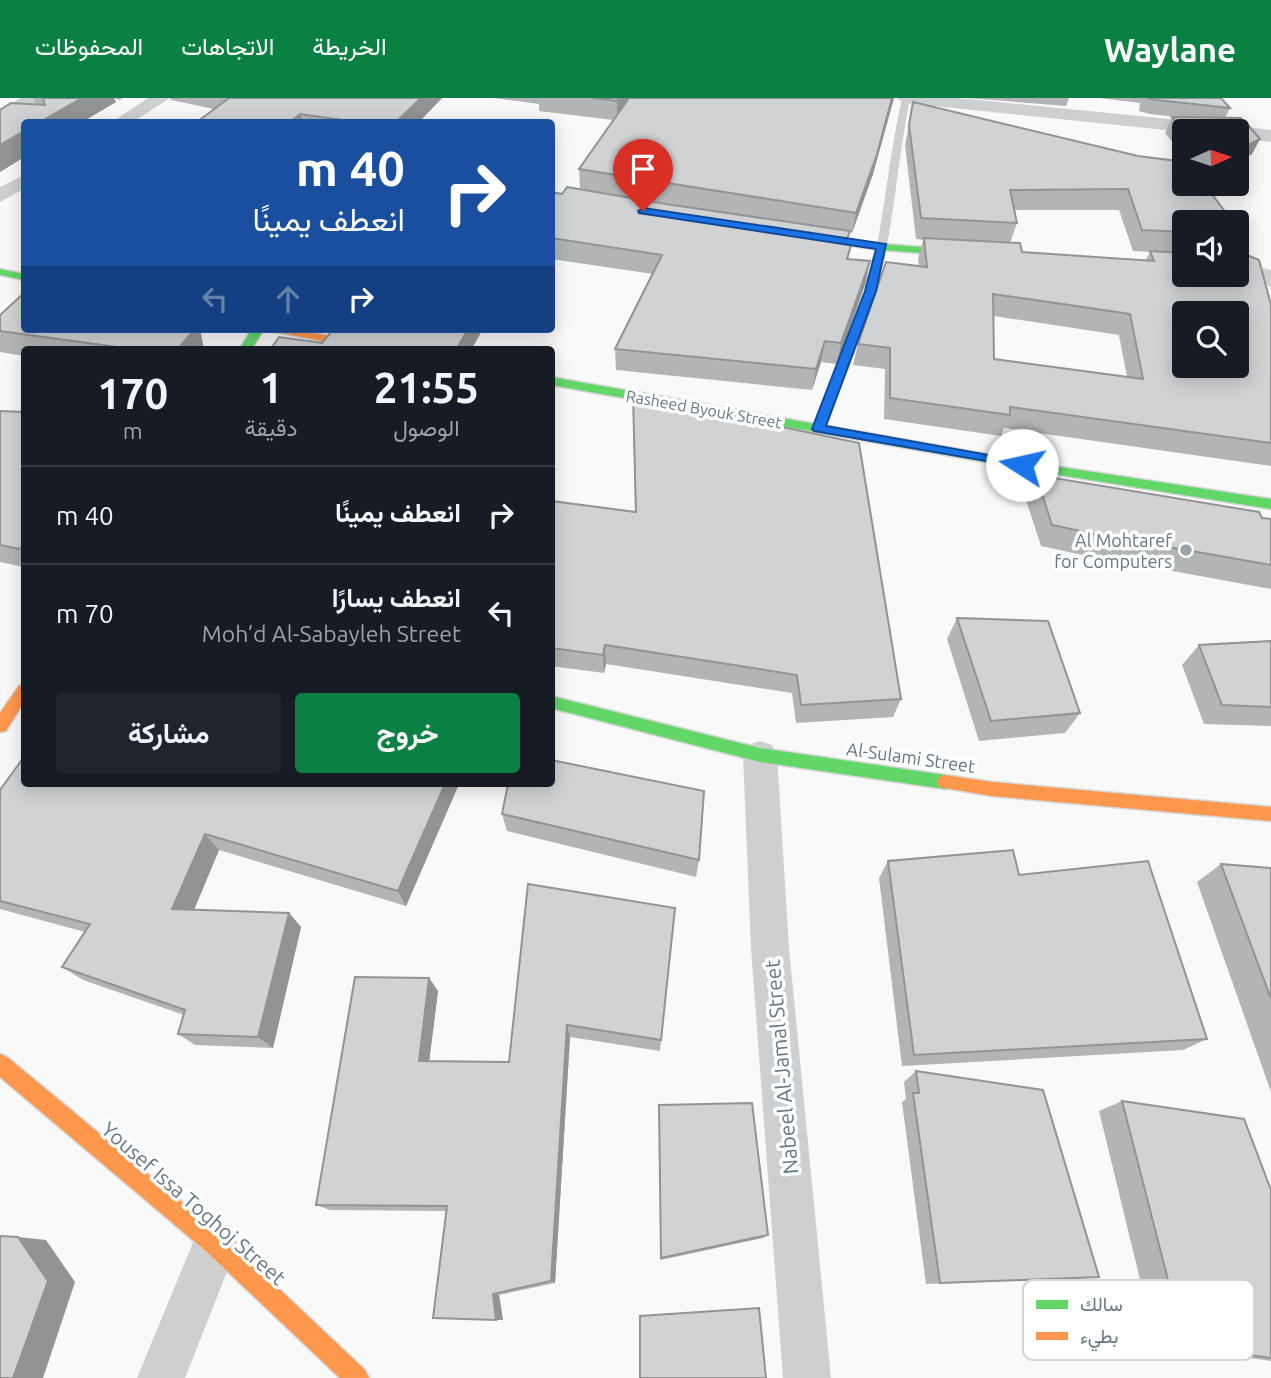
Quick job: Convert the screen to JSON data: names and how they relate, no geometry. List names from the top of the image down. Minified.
{"streets":{"street":["Rasheed Byouk Street","Al-Sulami Street","Nabeel Al-Jamal Street","Yousef Issa Toghoj Street"]},"crossings":[["Al-Sulami Street","Nabeel Al-Jamal Street"]],"places":["Al Mohtaref for Computers"],"legend":["سالك","بطيء"],"north":"right","page":{"header":"Waylane","nav":["الخريطة","الاتجاهات","المحفوظات"],"turn":["40 m","انعطف يمينًا"],"eta":["21:55","الوصول","1","دقيقة","170","m"],"list":[{"name":"انعطف يمينًا","value":"40 m"},{"name":"انعطف يسارًا","note":"Moh’d Al-Sabayleh Street","value":"70 m"}],"buttons":["خروج","مشاركة"]}}
